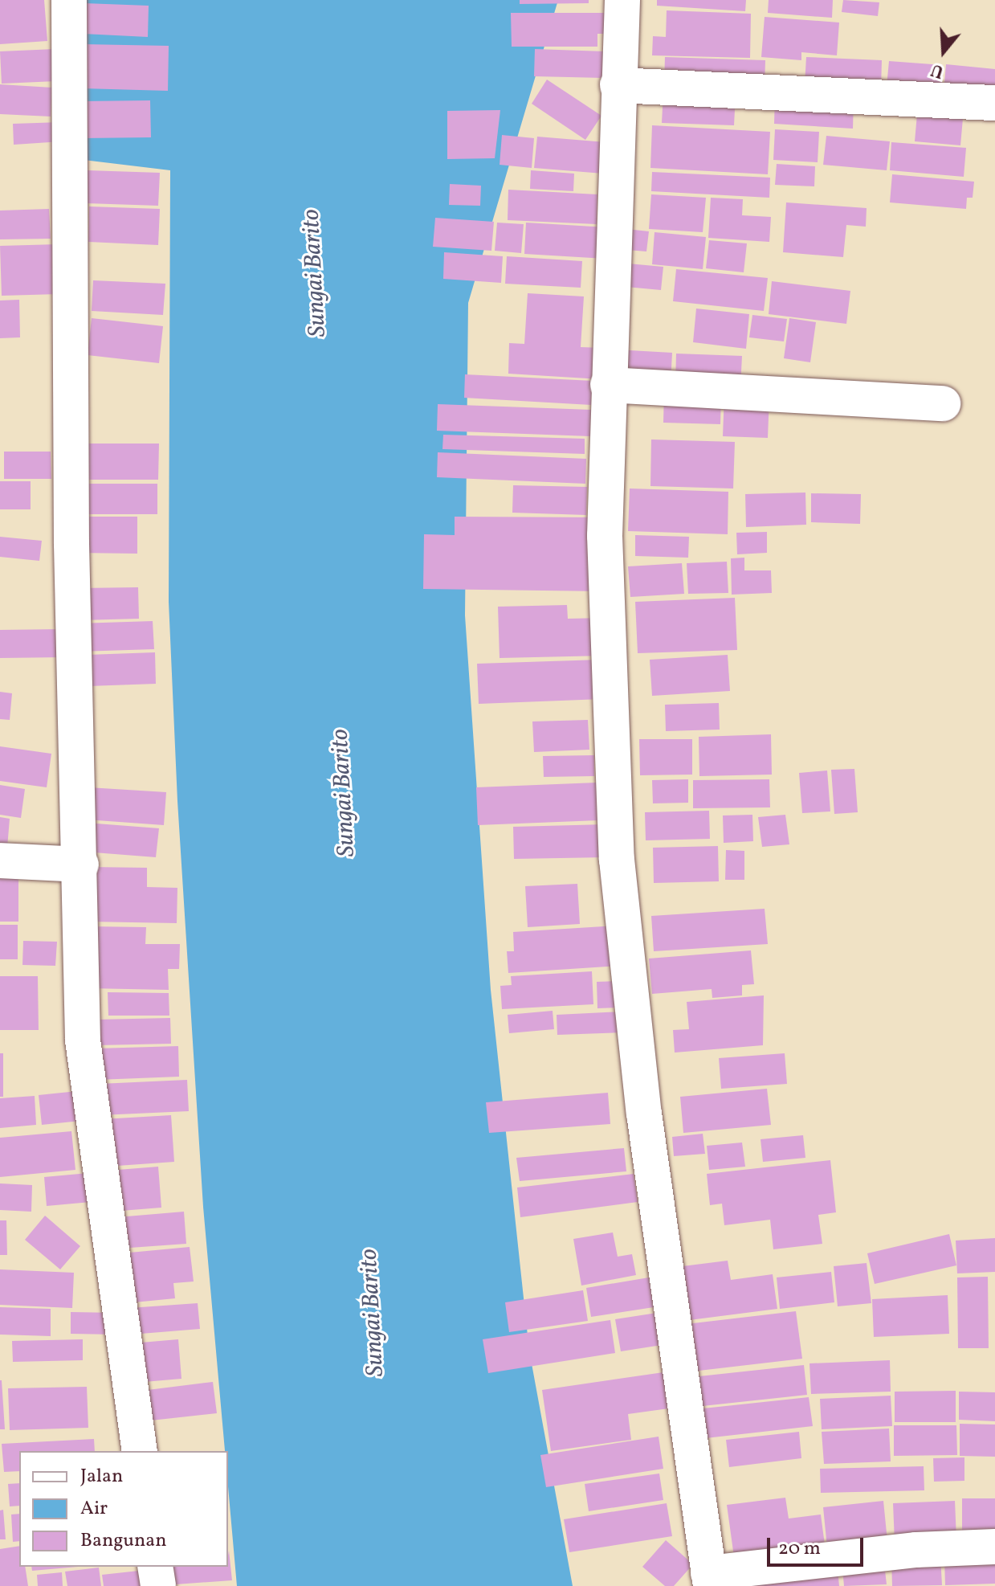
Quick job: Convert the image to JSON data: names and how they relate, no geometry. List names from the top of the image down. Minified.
{"water":["Sungai Barito"],"legend":["Jalan","Air","Bangunan"],"scale_bar":"20 m","north":"bottom"}
